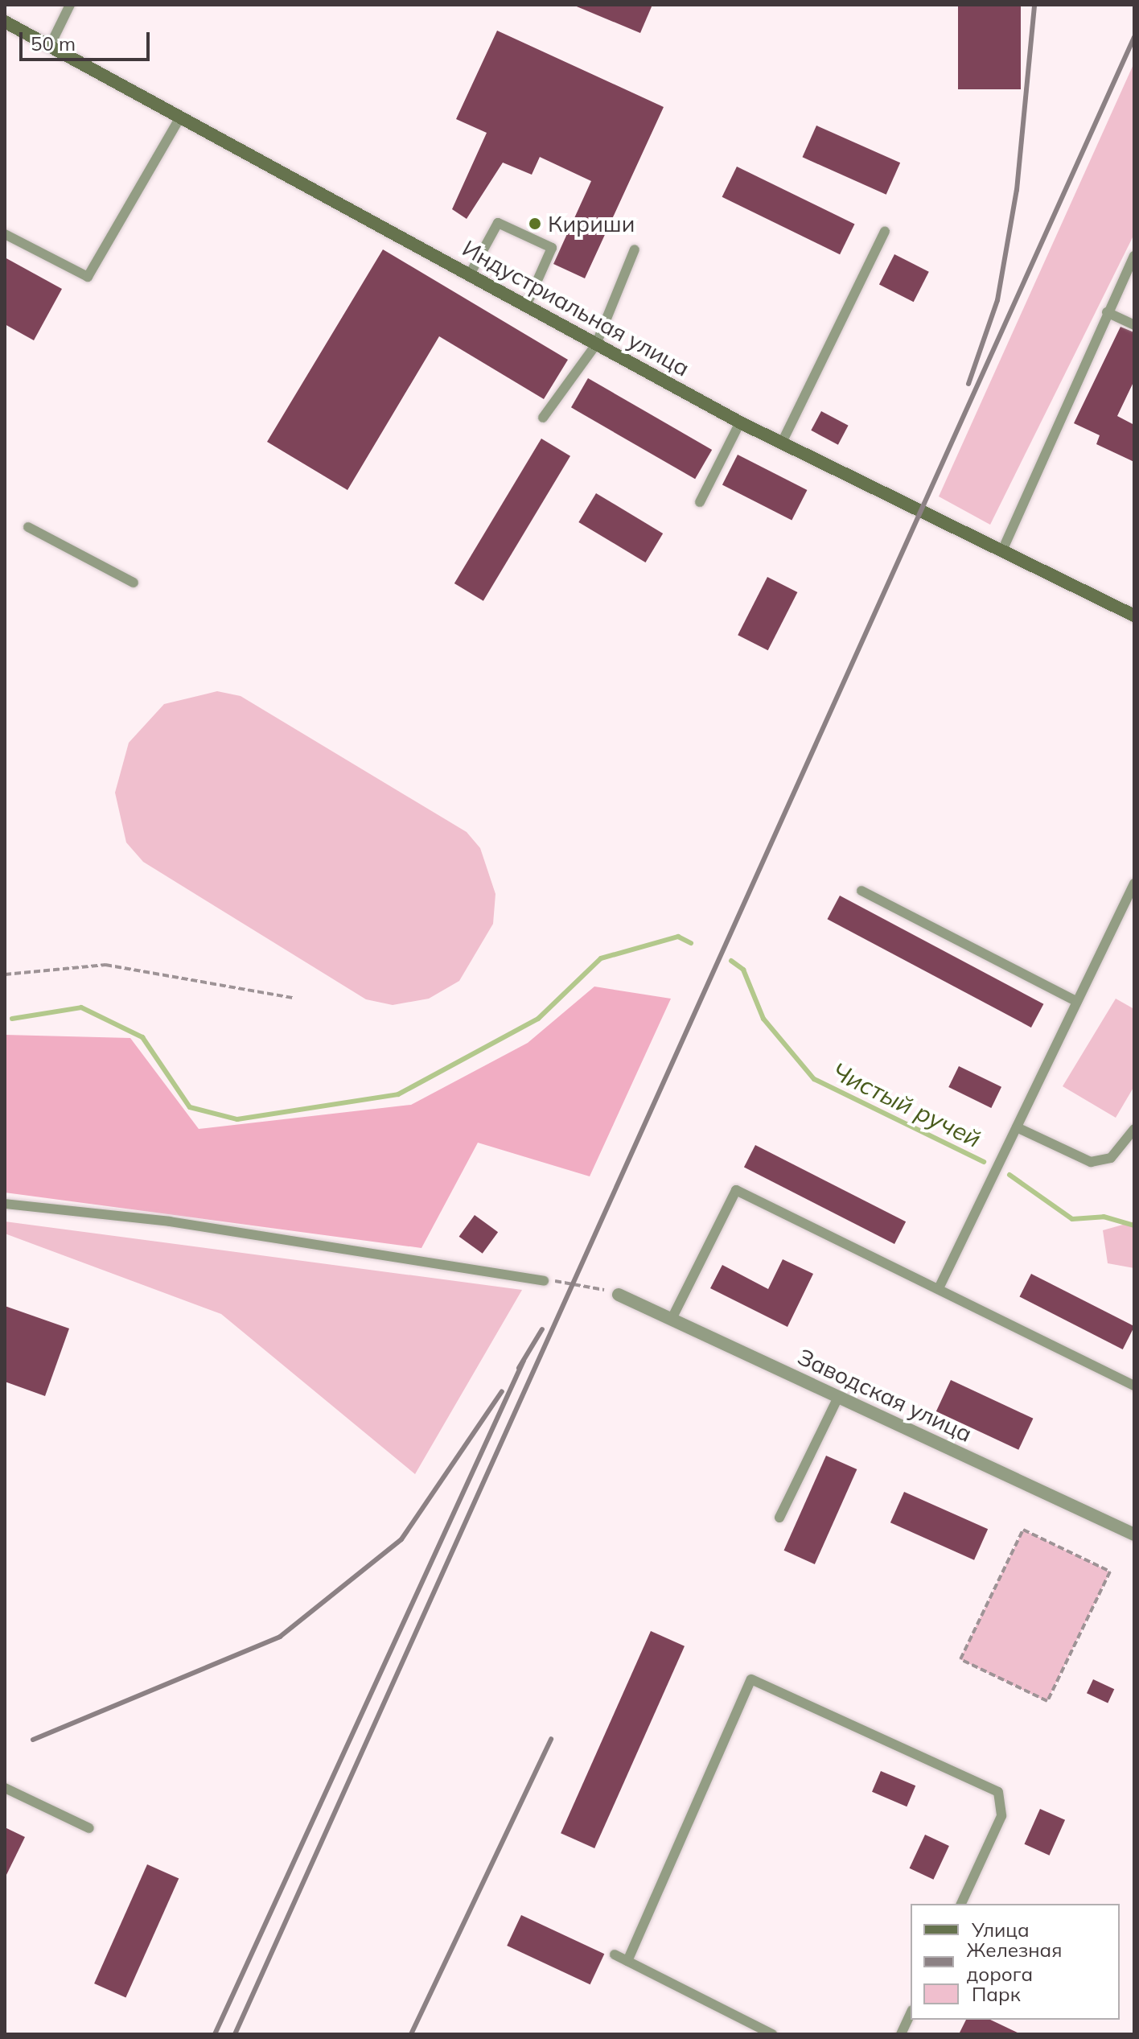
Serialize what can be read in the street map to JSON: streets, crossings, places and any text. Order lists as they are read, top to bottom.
{
  "streets": {
    "main road": ["Индустриальная улица"],
    "street": ["Заводская улица"]
  },
  "water": ["Чистый ручей"],
  "places": ["Кириши"],
  "legend": ["Улица", "Железная дорога", "Парк"],
  "scale_bar": "50 m"
}
